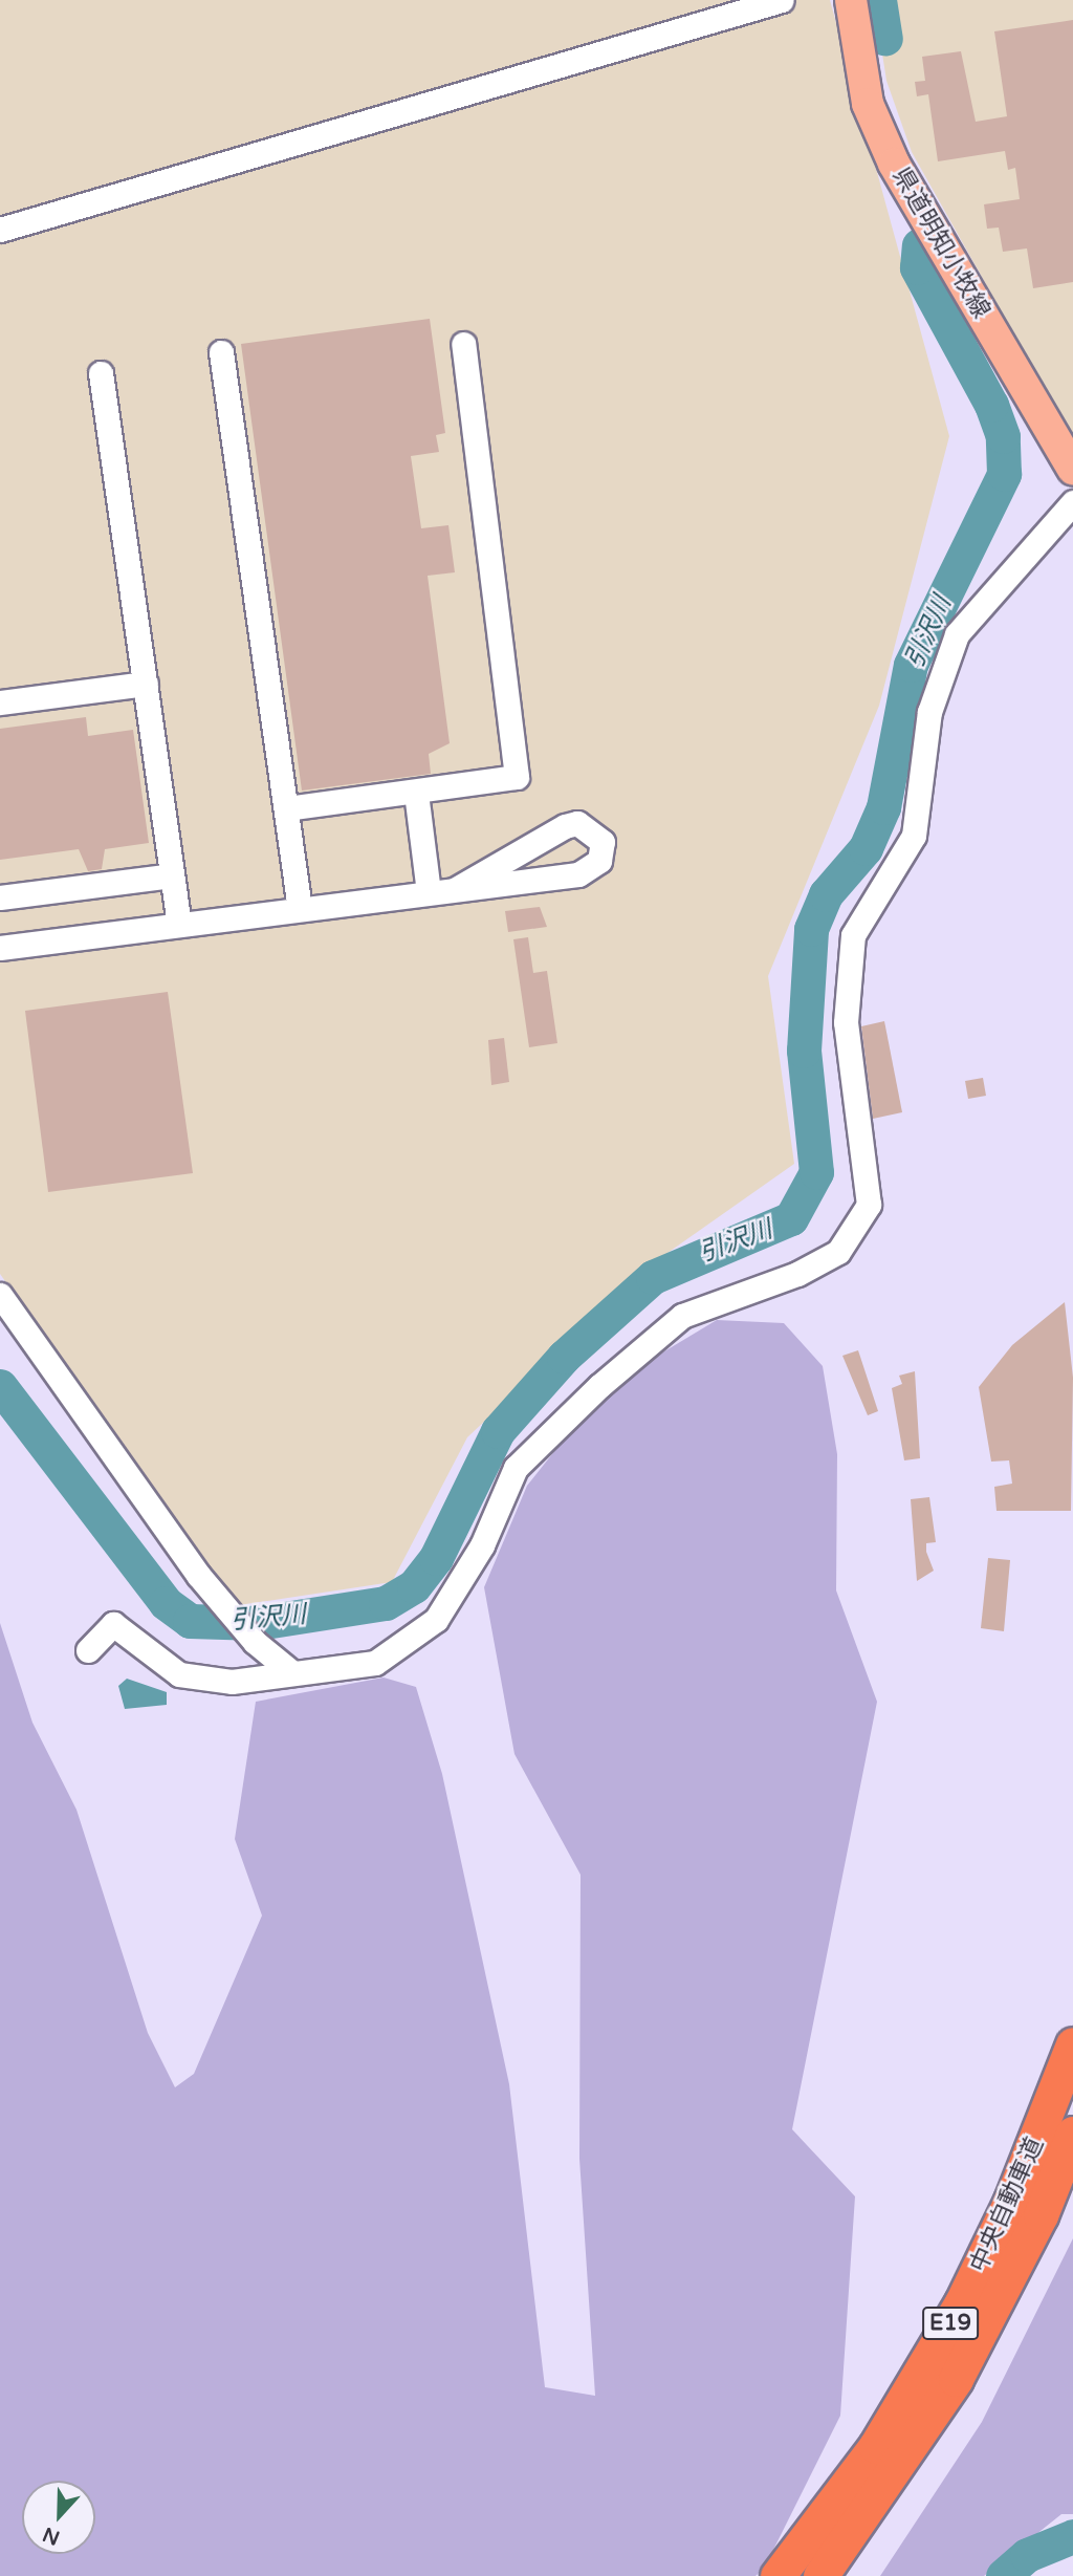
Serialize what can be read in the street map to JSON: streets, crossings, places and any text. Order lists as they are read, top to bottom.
{
  "streets": {
    "highway": ["中央自動車道", "E19"],
    "main road": ["県道明知小牧線"]
  },
  "water": ["引沢川"],
  "north": "bottom"
}
